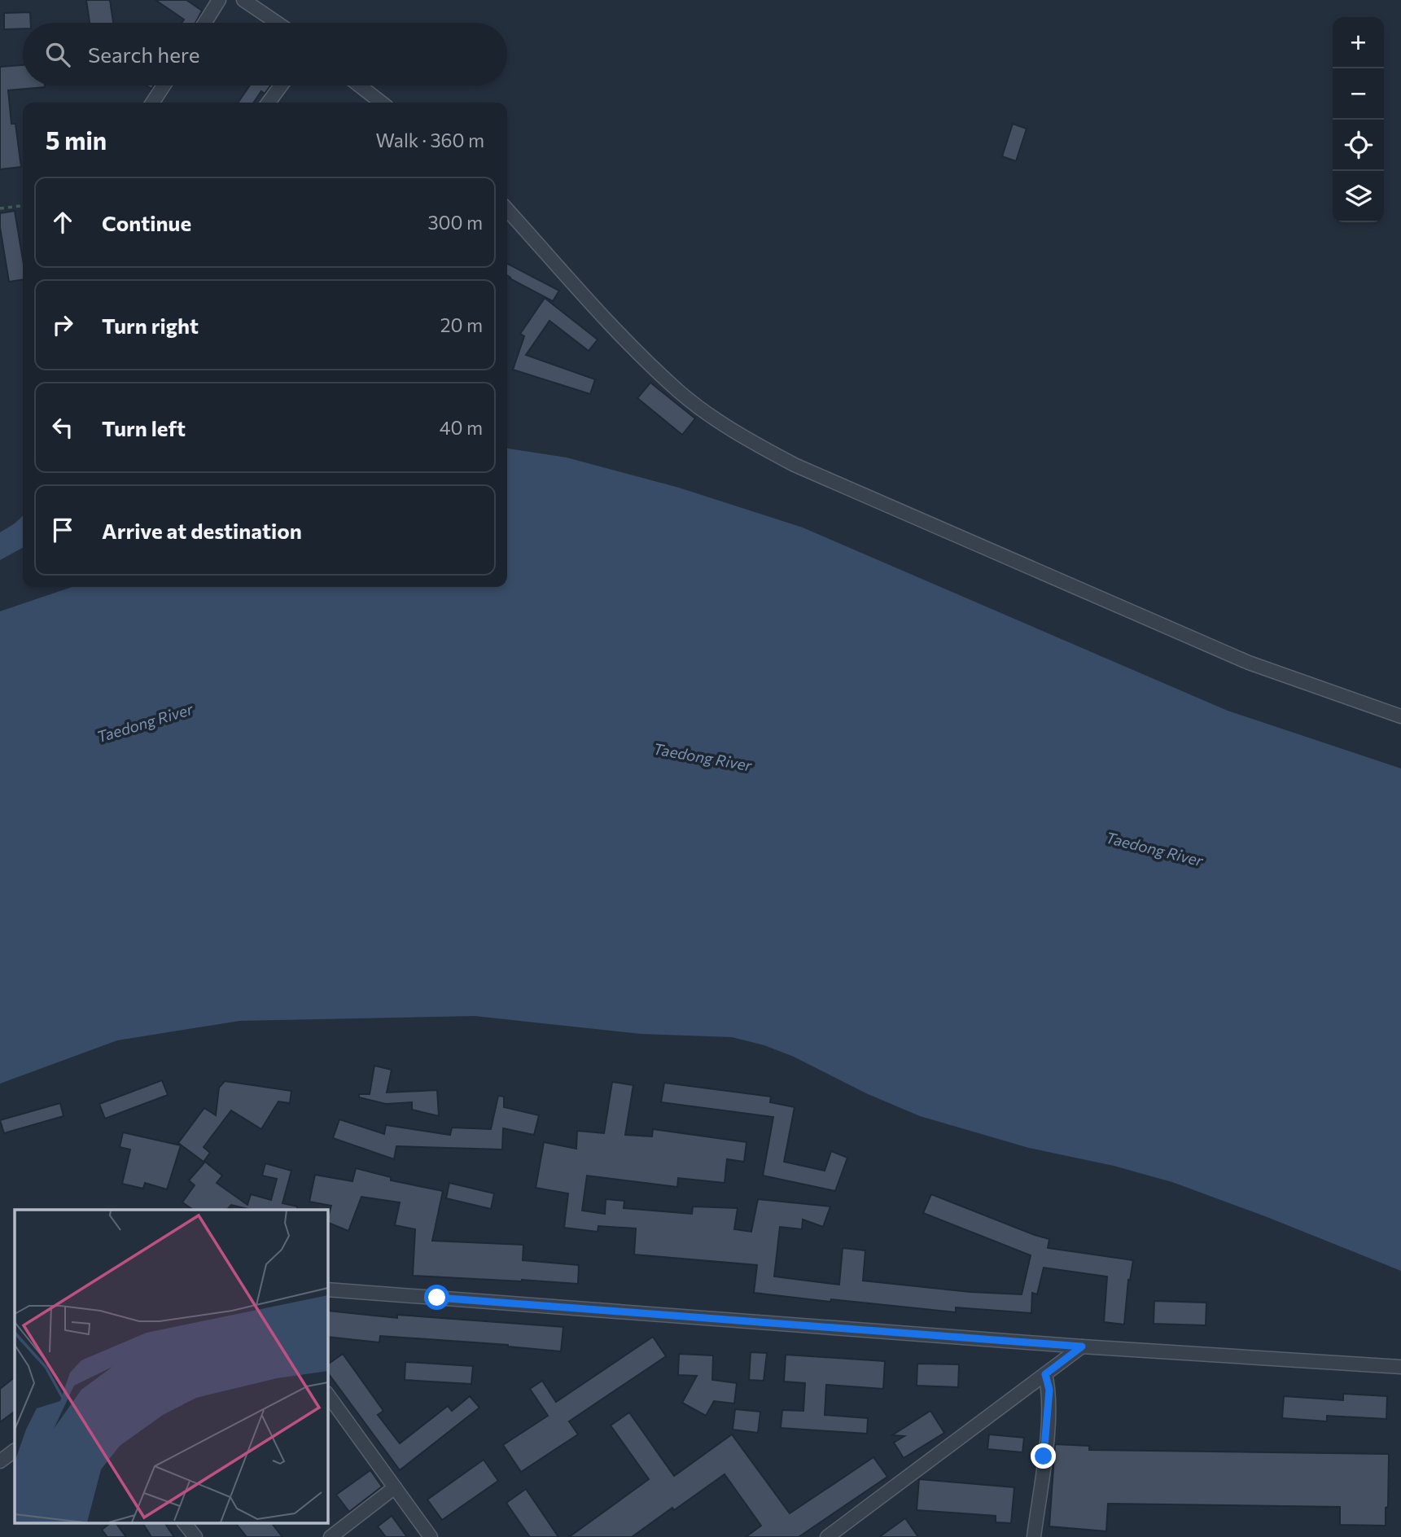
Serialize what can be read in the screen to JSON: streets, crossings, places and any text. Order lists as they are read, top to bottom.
{
  "water": ["Taedong River"],
  "page": {
    "map_buttons": ["+", "−"],
    "search": "Search here",
    "heading": ["5 min", "Walk · 360 m"],
    "list": [
      ["Continue", "300 m"],
      ["Turn right", "20 m"],
      ["Turn left", "40 m"],
      "Arrive at destination"
    ]
  }
}
